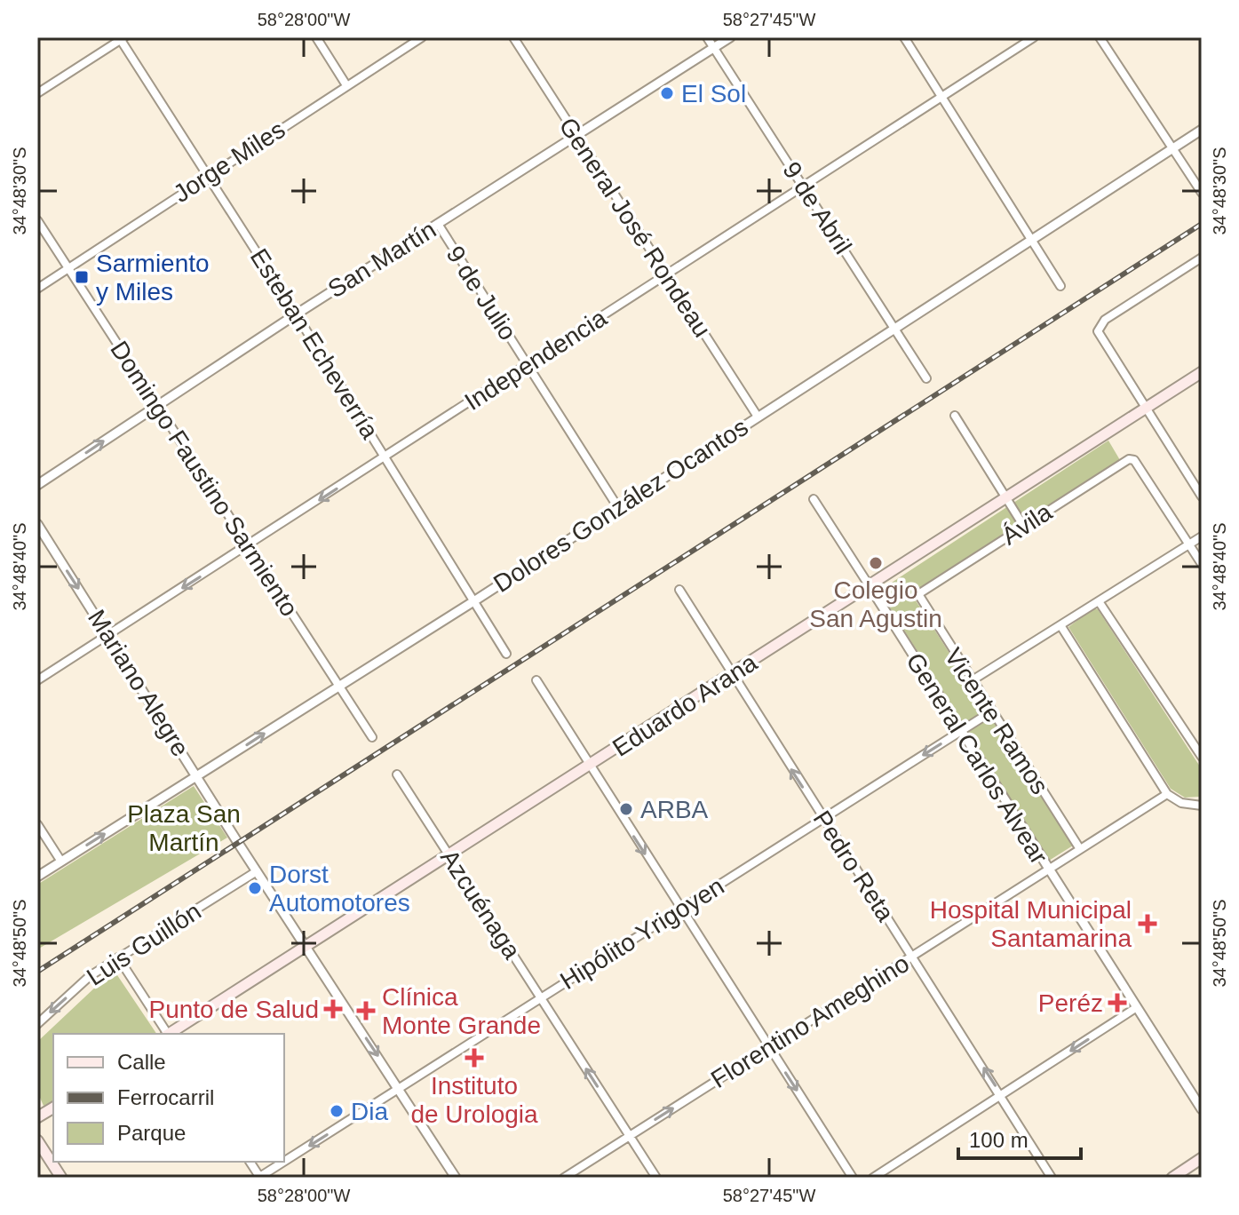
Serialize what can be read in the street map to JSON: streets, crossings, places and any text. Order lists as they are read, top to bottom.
{
  "streets": {
    "main road": ["Eduardo Arana"],
    "street": [
      "Jorge Miles",
      "9 de Abril",
      "General José Rondeau",
      "San Martín",
      "9 de Julio",
      "Esteban Echeverría",
      "Independencia",
      "Domingo Faustino Sarmiento",
      "Dolores González Ocantos",
      "Ávila",
      "Mariano Alegre",
      "Vicente Ramos",
      "General Carlos Alvear",
      "Pedro Reta",
      "Azcuénaga",
      "Hipólito Yrigoyen",
      "Luis Guillón",
      "Florentino Ameghino"
    ]
  },
  "crossings": [
    ["Jorge Miles", "Esteban Echeverría"],
    ["Jorge Miles", "Domingo Faustino Sarmiento"],
    ["9 de Abril", "San Martín"],
    ["9 de Abril", "Independencia"],
    ["9 de Abril", "Dolores González Ocantos"],
    ["General José Rondeau", "San Martín"],
    ["General José Rondeau", "Independencia"],
    ["General José Rondeau", "Dolores González Ocantos"],
    ["San Martín", "9 de Julio"],
    ["San Martín", "Esteban Echeverría"],
    ["San Martín", "Domingo Faustino Sarmiento"],
    ["9 de Julio", "Independencia"],
    ["9 de Julio", "Dolores González Ocantos"],
    ["Esteban Echeverría", "Independencia"],
    ["Esteban Echeverría", "Dolores González Ocantos"],
    ["Independencia", "Domingo Faustino Sarmiento"],
    ["Independencia", "Mariano Alegre"],
    ["Domingo Faustino Sarmiento", "Dolores González Ocantos"],
    ["Dolores González Ocantos", "Mariano Alegre"],
    ["Ávila", "Vicente Ramos"],
    ["Mariano Alegre", "Eduardo Arana"],
    ["Mariano Alegre", "Hipólito Yrigoyen"],
    ["Mariano Alegre", "Luis Guillón"],
    ["Eduardo Arana", "General Carlos Alvear"],
    ["Eduardo Arana", "Pedro Reta"],
    ["Eduardo Arana", "Azcuénaga"],
    ["Vicente Ramos", "Hipólito Yrigoyen"],
    ["Vicente Ramos", "Florentino Ameghino"],
    ["General Carlos Alvear", "Hipólito Yrigoyen"],
    ["General Carlos Alvear", "Florentino Ameghino"],
    ["Pedro Reta", "Hipólito Yrigoyen"],
    ["Pedro Reta", "Florentino Ameghino"],
    ["Azcuénaga", "Hipólito Yrigoyen"],
    ["Azcuénaga", "Florentino Ameghino"]
  ],
  "one_way": [
    "Mariano Alegre",
    "Pedro Reta",
    "Hipólito Yrigoyen",
    "Luis Guillón"
  ],
  "parks": ["Plaza San Martín"],
  "places": {
    "other": [
      "El Sol",
      "Colegio San Agustin",
      "ARBA",
      "Dorst Automotores",
      "Dia"
    ],
    "transit": ["Sarmiento y Miles"],
    "health": [
      "Hospital Municipal Santamarina",
      "Peréz",
      "Punto de Salud",
      "Clínica Monte Grande",
      "Instituto de Urologia"
    ]
  },
  "legend": ["Calle", "Ferrocarril", "Parque"],
  "scale_bar": "100 m",
  "coordinates": [
    "58°28'00\"W",
    "58°27'45\"W",
    "34°48'30\"S",
    "34°48'40\"S",
    "34°48'50\"S"
  ]
}
